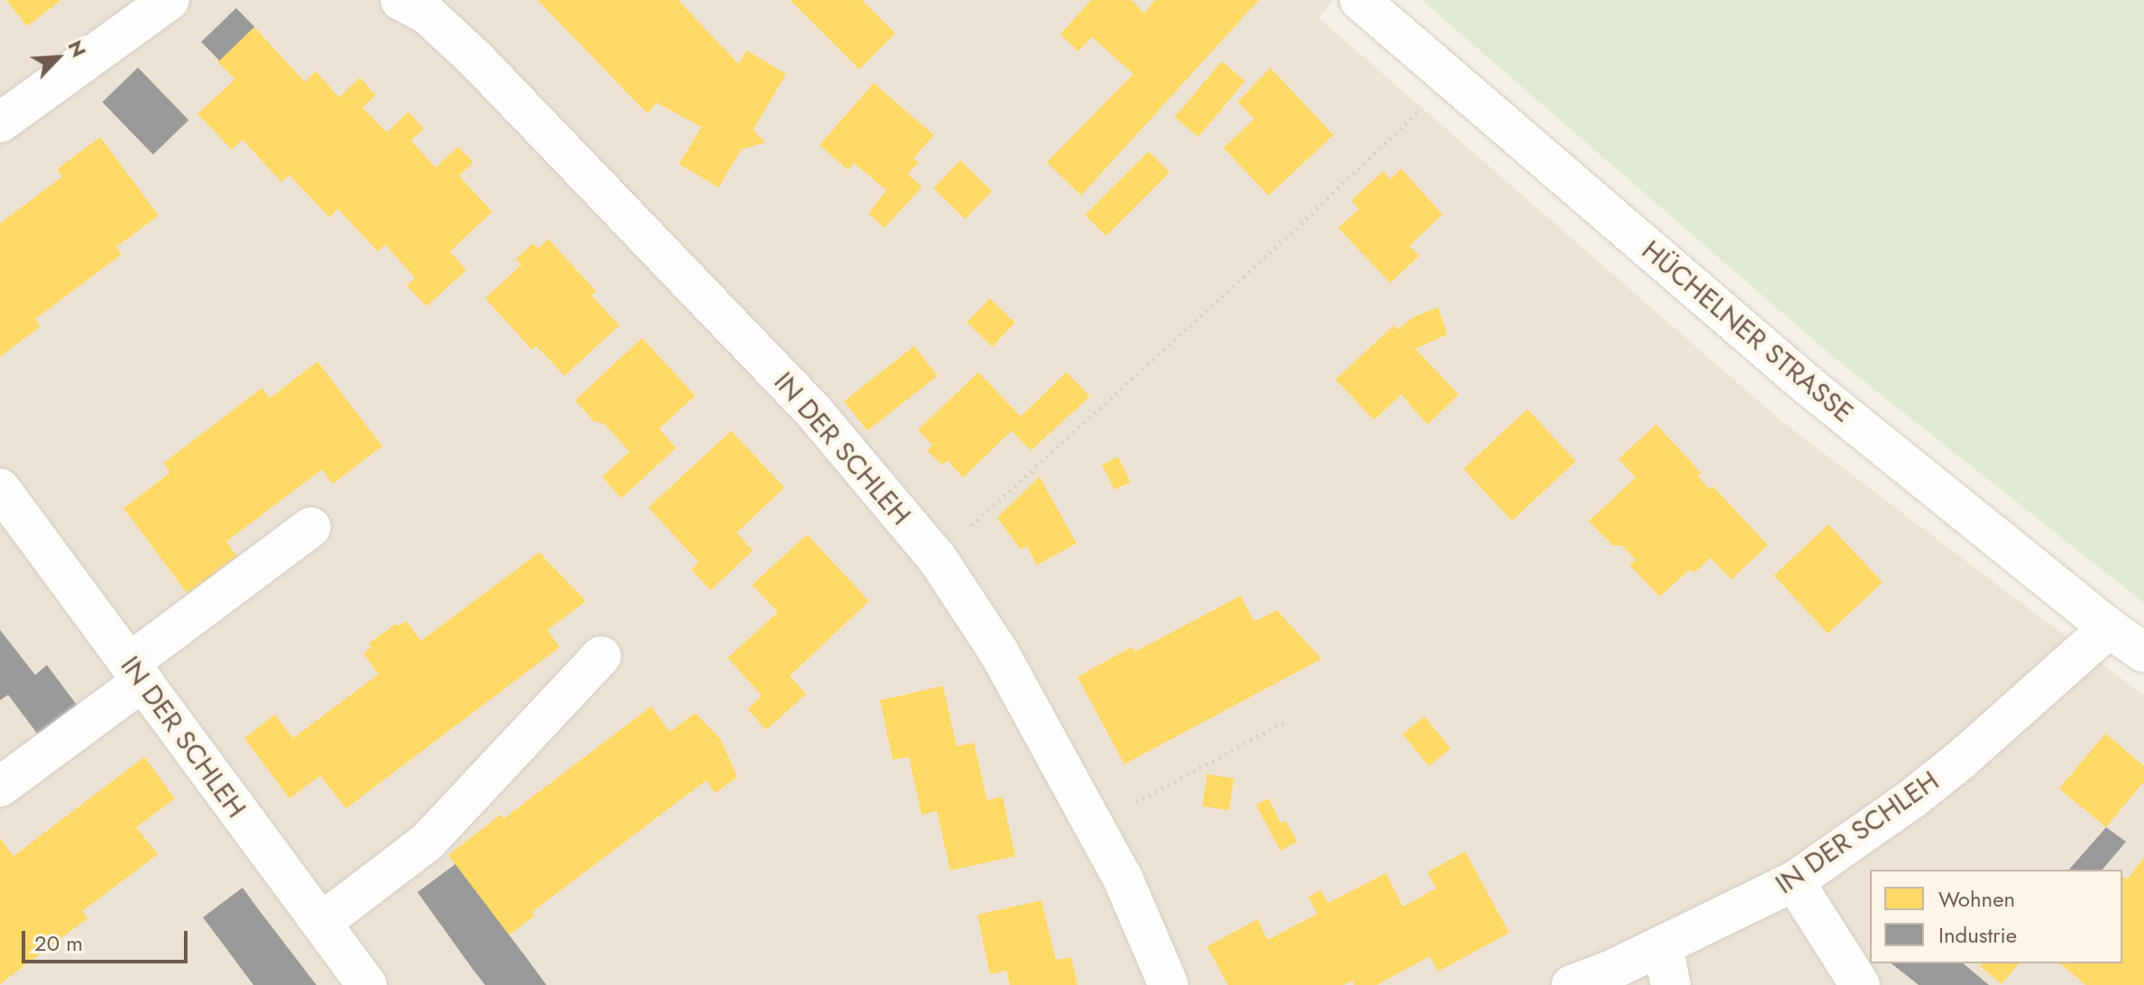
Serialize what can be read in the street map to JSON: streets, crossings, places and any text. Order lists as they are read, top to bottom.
{
  "streets": {
    "street": ["HÜCHELNER STRASSE", "IN DER SCHLEH"]
  },
  "crossings": [
    ["HÜCHELNER STRASSE", "IN DER SCHLEH"]
  ],
  "legend": ["Wohnen", "Industrie"],
  "scale_bar": "20 m",
  "north": "top right"
}
